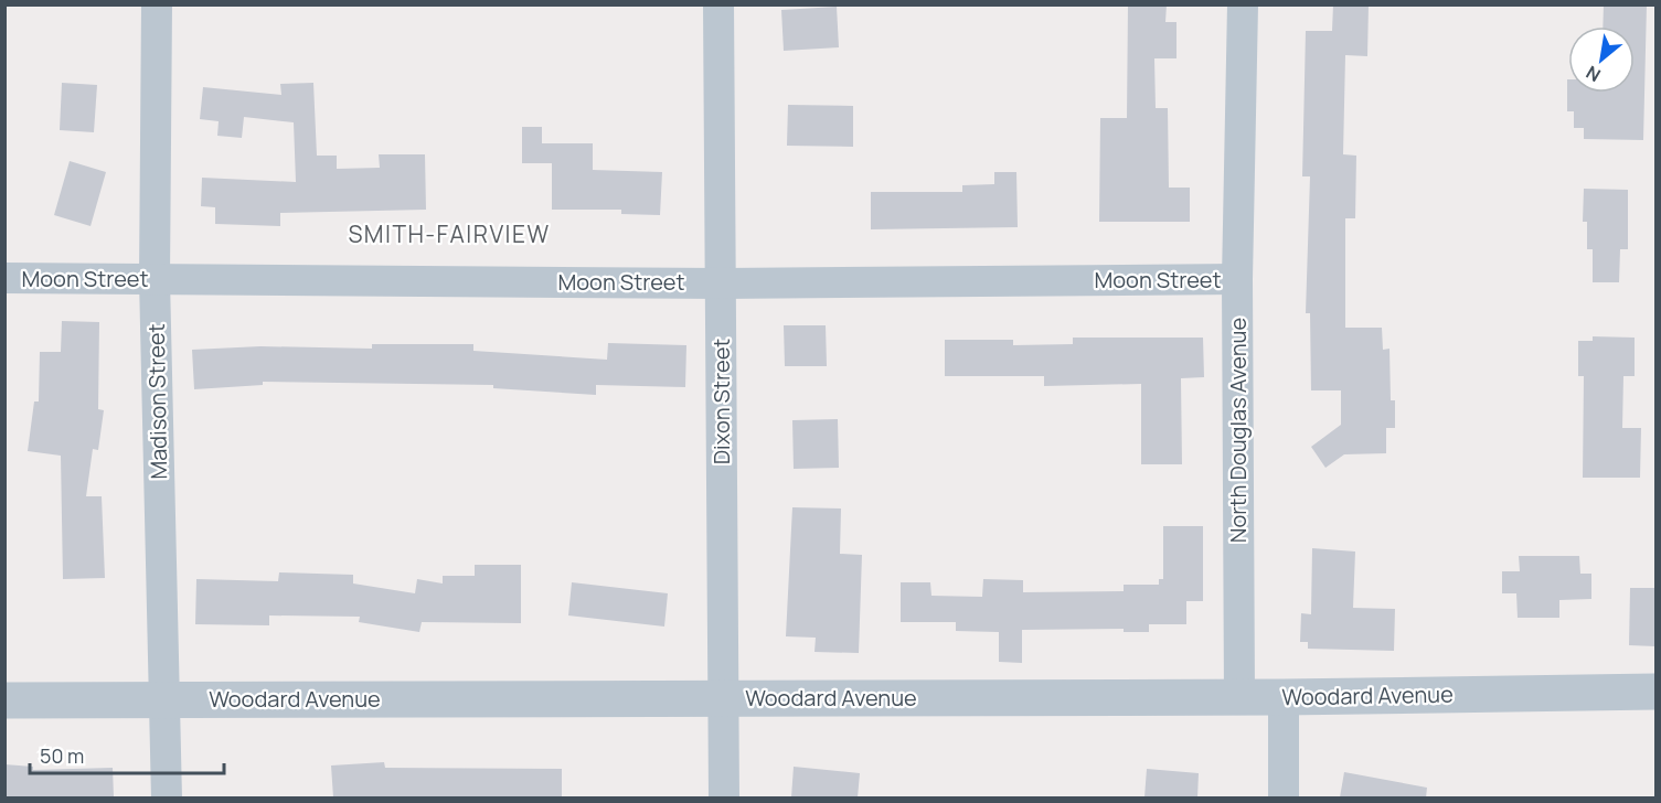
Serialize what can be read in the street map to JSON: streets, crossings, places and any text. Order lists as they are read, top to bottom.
{
  "streets": {
    "street": [
      "Moon Street",
      "Madison Street",
      "Dixon Street",
      "North Douglas Avenue",
      "Woodard Avenue"
    ]
  },
  "crossings": [
    ["Moon Street", "Madison Street"],
    ["Moon Street", "Dixon Street"],
    ["Moon Street", "North Douglas Avenue"],
    ["Madison Street", "Woodard Avenue"],
    ["Dixon Street", "Woodard Avenue"],
    ["North Douglas Avenue", "Woodard Avenue"]
  ],
  "districts": ["SMITH-FAIRVIEW"],
  "scale_bar": "50 m",
  "north": "bottom left"
}
